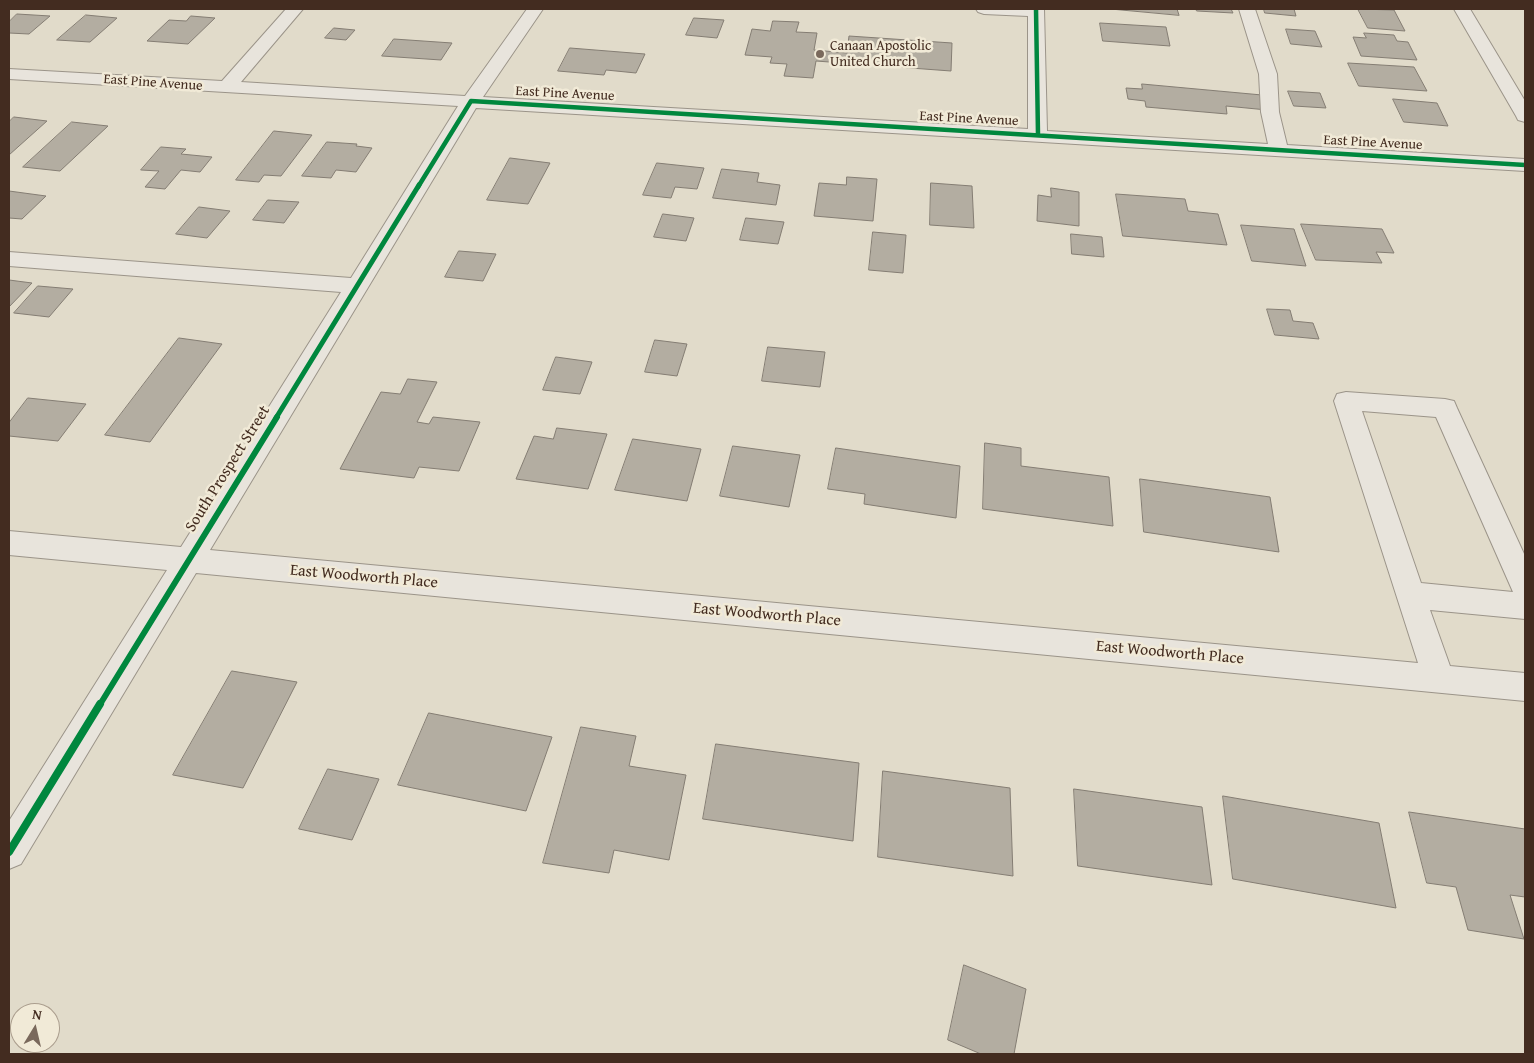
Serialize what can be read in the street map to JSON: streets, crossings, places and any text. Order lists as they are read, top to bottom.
{
  "streets": {
    "street": ["East Pine Avenue", "South Prospect Street", "East Woodworth Place"]
  },
  "crossings": [
    ["East Pine Avenue", "South Prospect Street"],
    ["South Prospect Street", "East Woodworth Place"]
  ],
  "places": ["Canaan Apostolic United Church"],
  "north": "top"
}
